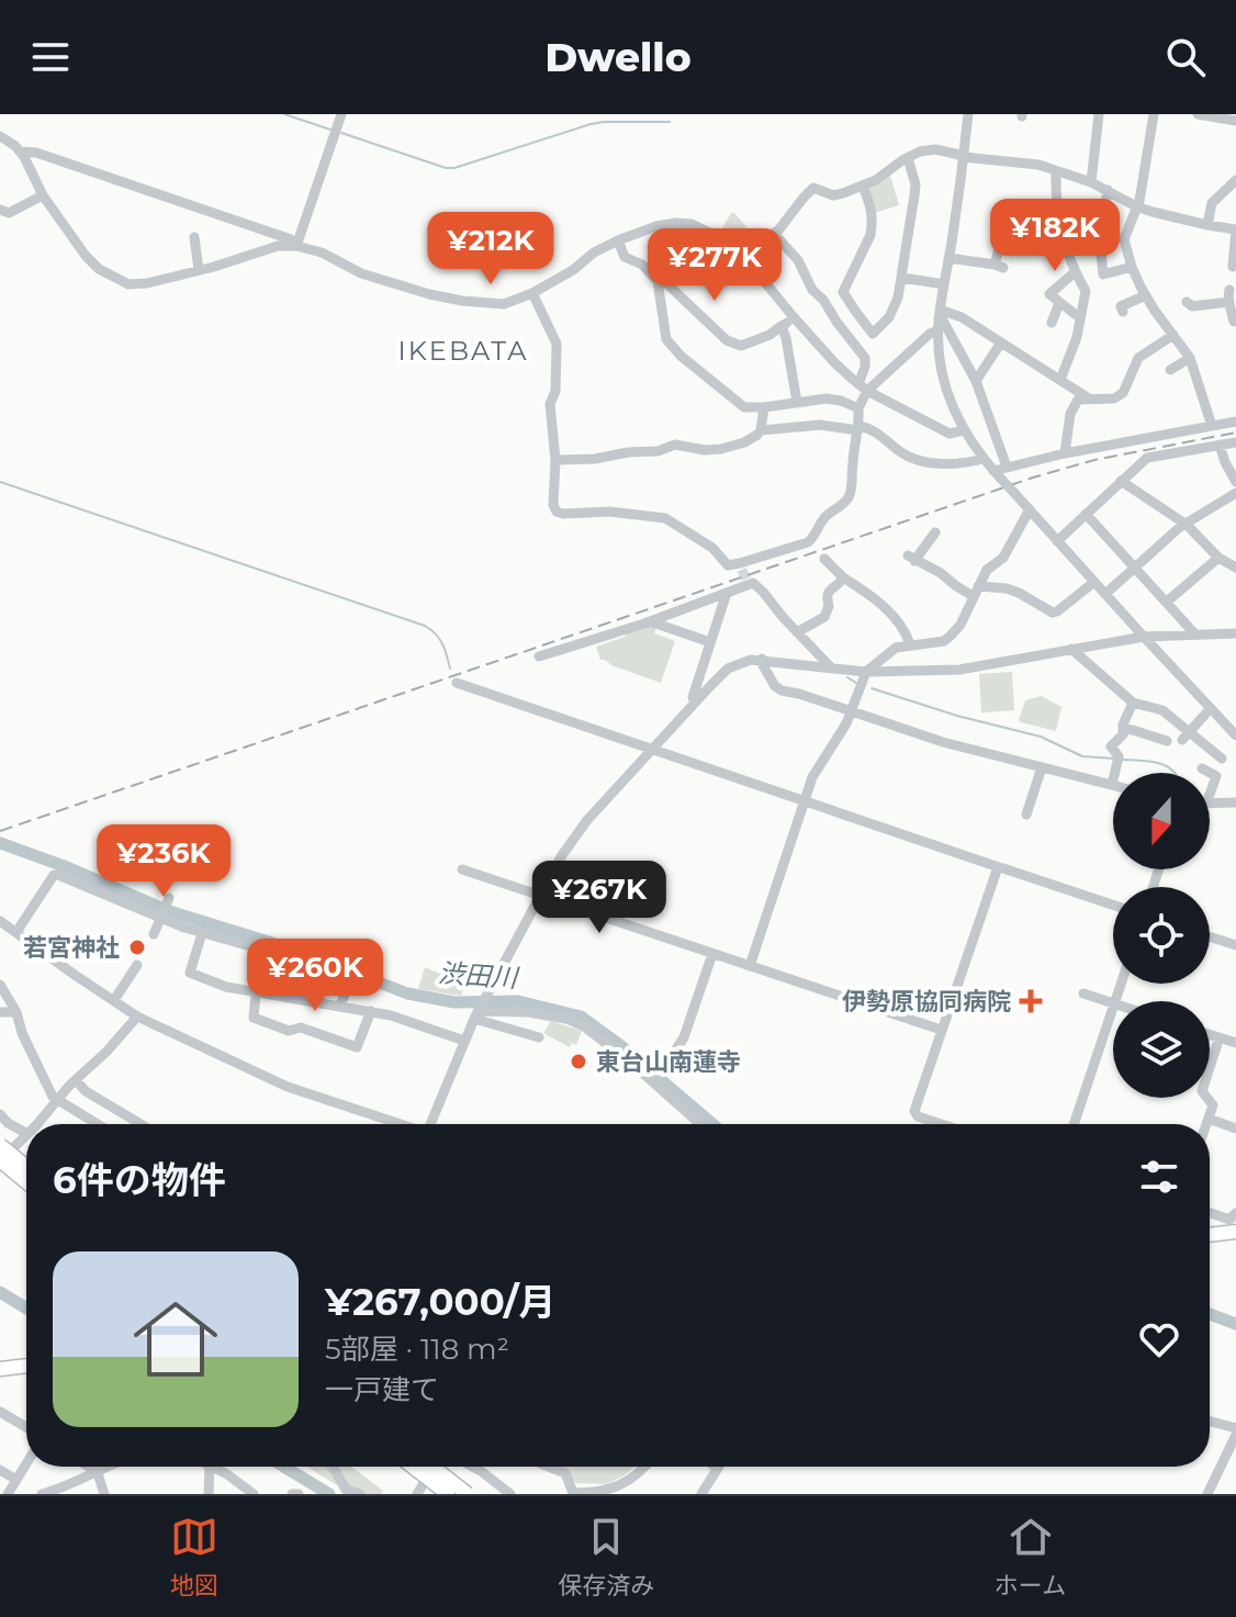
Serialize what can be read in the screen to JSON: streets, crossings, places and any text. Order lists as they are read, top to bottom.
{
  "districts": ["IKEBATA"],
  "water": ["渋田川"],
  "places": {
    "other": ["若宮神社", "東台山南蓮寺"],
    "health": ["伊勢原協同病院"]
  },
  "north": "bottom",
  "page": {
    "header": "Dwello",
    "price": [
      "¥182K",
      "¥212K",
      "¥277K",
      "¥236K",
      "¥267K",
      "¥260K"
    ],
    "heading": "6件の物件",
    "list": [
      {
        "name": "¥267,000/月",
        "note": "5部屋 · 118 m² · 一戸建て"
      }
    ],
    "tabs": ["地図", "保存済み", "ホーム"]
  }
}
